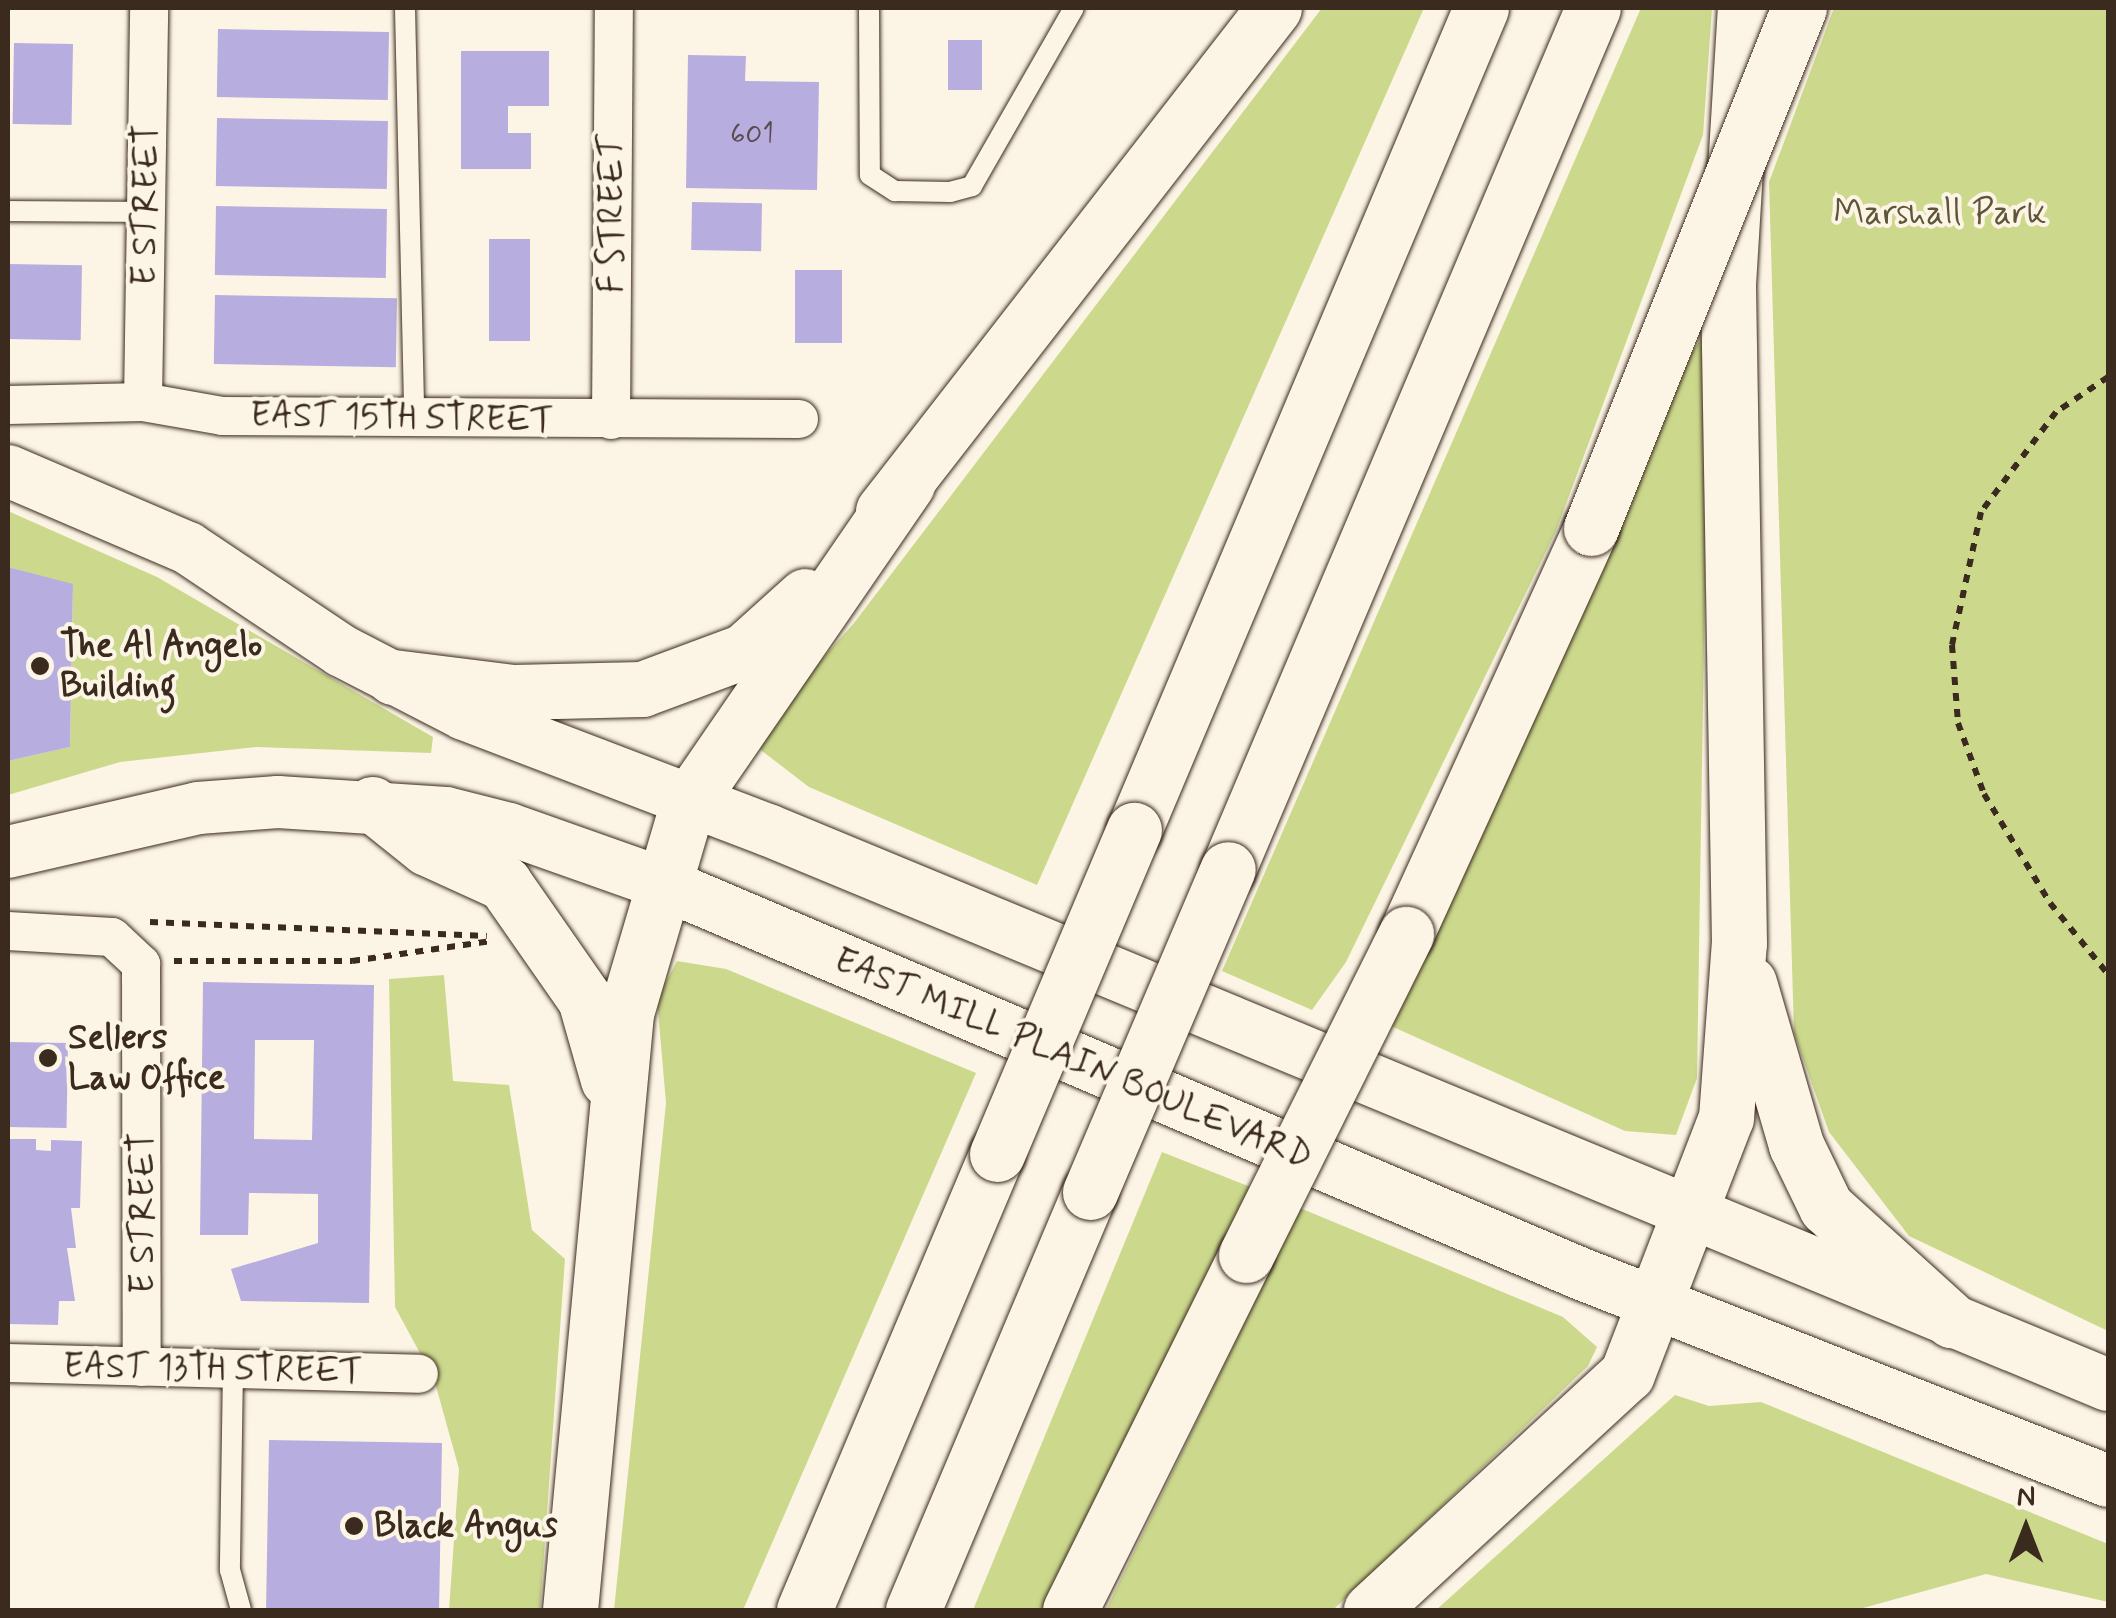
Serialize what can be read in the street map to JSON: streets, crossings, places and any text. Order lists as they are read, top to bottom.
{
  "streets": {
    "main road": ["EAST MILL PLAIN BOULEVARD"],
    "street": [
      "E STREET",
      "F STREET",
      "EAST 15TH STREET",
      "EAST 13TH STREET"
    ]
  },
  "crossings": [
    ["E STREET", "EAST 15TH STREET"],
    ["E STREET", "EAST 13TH STREET"],
    ["F STREET", "EAST 15TH STREET"]
  ],
  "parks": ["Marshall Park"],
  "places": ["The Al Angelo Building", "Sellers Law Office", "Black Angus"],
  "house_numbers": ["601"],
  "north": "top"
}
